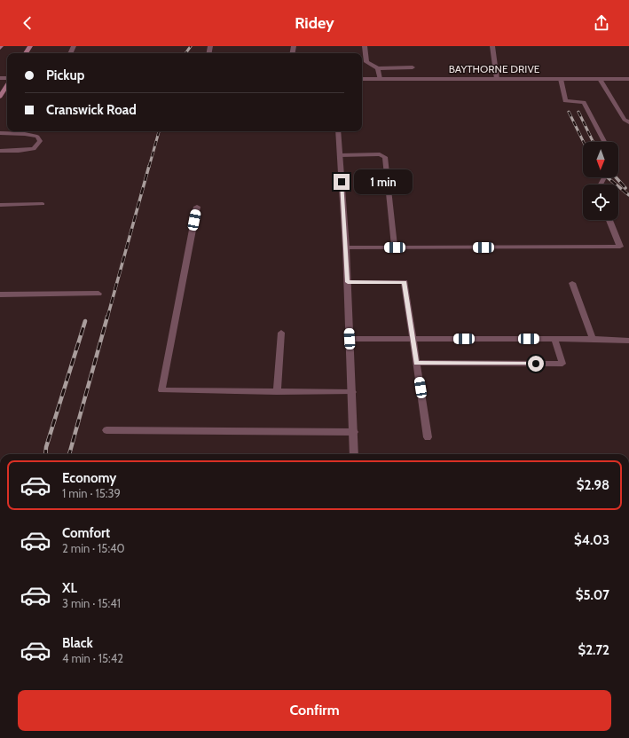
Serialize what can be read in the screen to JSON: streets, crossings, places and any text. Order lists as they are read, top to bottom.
{
  "streets": {
    "street": ["BAYTHORNE DRIVE"]
  },
  "north": "bottom",
  "page": {
    "header": "Ridey",
    "banner": ["Pickup", "Cranswick Road"],
    "bubble": "1 min",
    "list": [
      {
        "name": "Economy",
        "note": "1 min · 15:39",
        "value": "$2.98"
      },
      {
        "name": "Comfort",
        "note": "2 min · 15:40",
        "value": "$4.03"
      },
      {
        "name": "XL",
        "note": "3 min · 15:41",
        "value": "$5.07"
      },
      {
        "name": "Black",
        "note": "4 min · 15:42",
        "value": "$2.72"
      }
    ],
    "buttons": "Confirm"
  }
}
